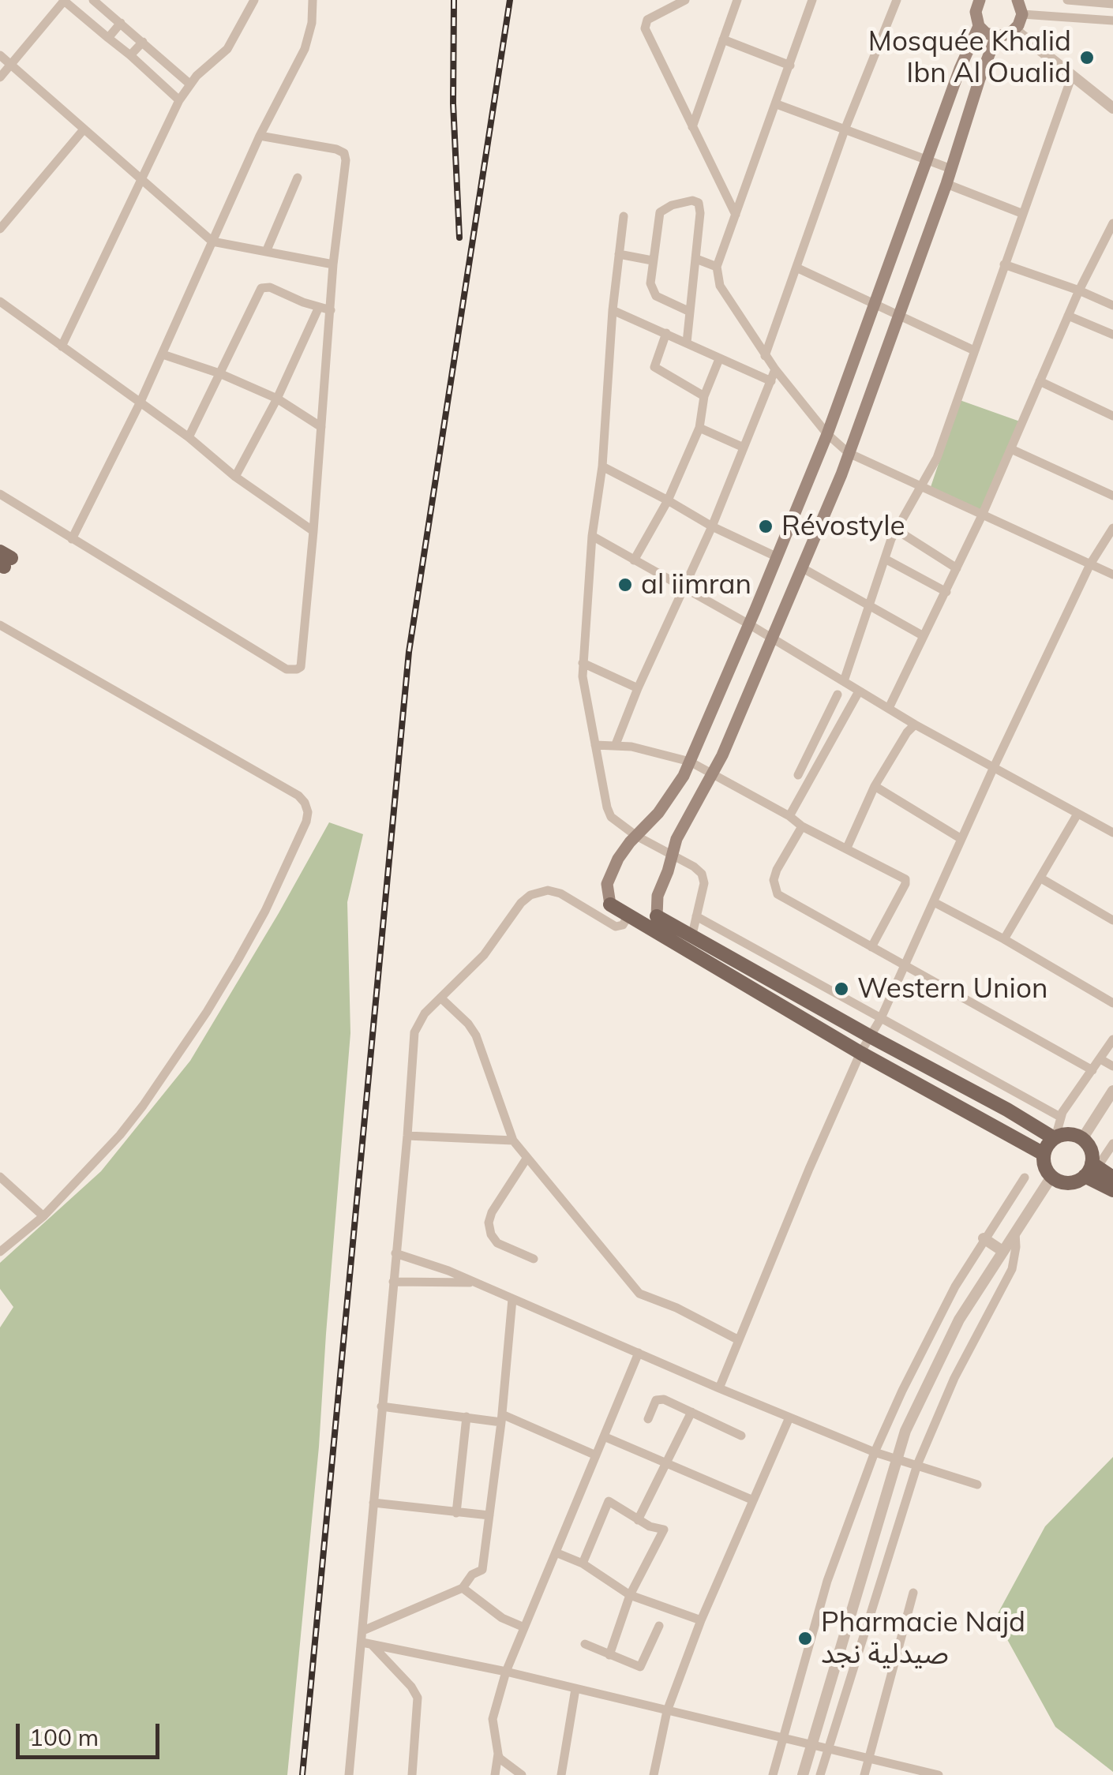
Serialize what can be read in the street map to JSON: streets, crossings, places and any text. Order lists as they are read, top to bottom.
{
  "places": [
    "Mosquée Khalid Ibn Al Oualid",
    "Révostyle",
    "al iimran",
    "Western Union",
    "Pharmacie Najd صيدلية نجد"
  ],
  "scale_bar": "100 m"
}
